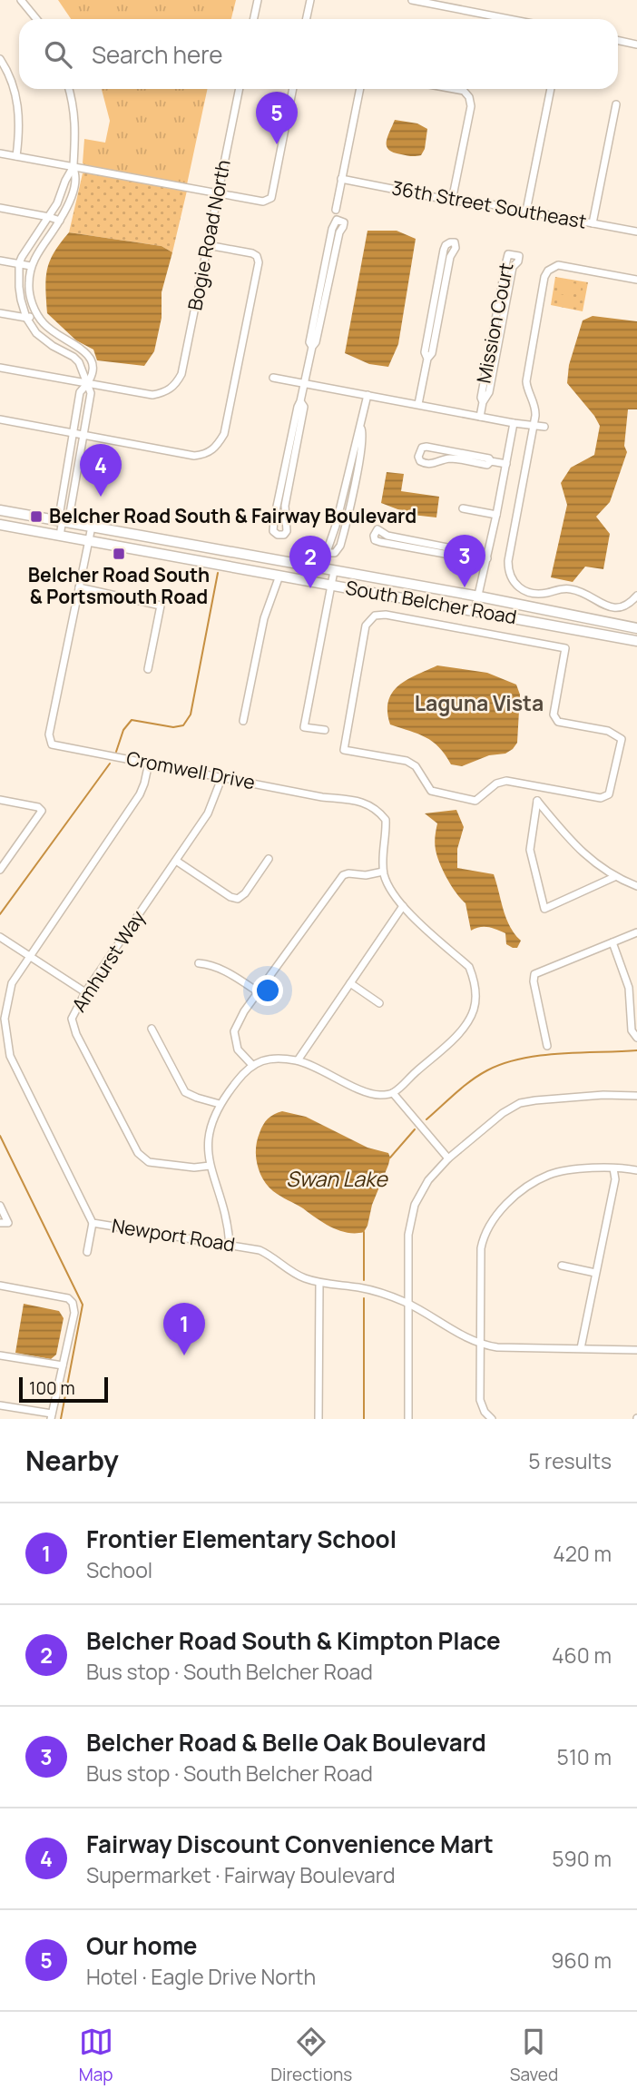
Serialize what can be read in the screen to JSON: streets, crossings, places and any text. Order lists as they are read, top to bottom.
{
  "streets": {
    "main road": ["South Belcher Road"],
    "street": [
      "36th Street Southeast",
      "Bogie Road North",
      "Mission Court",
      "Cromwell Drive",
      "Amhurst Way",
      "Newport Road"
    ]
  },
  "crossings": [
    ["Cromwell Drive", "Amhurst Way"],
    ["Cromwell Drive", "Newport Road"]
  ],
  "districts": ["Laguna Vista"],
  "water": ["Swan Lake"],
  "places": {
    "transit": ["Belcher Road South & Fairway Boulevard", "Belcher Road South & Portsmouth Road"]
  },
  "scale_bar": "100 m",
  "page": {
    "search": "Search here",
    "pins": [
      "5",
      "4",
      "3",
      "2",
      "1"
    ],
    "scale": "100 m",
    "heading": ["Nearby", "5 results"],
    "list": [
      {
        "mark": "1",
        "name": "Frontier Elementary School",
        "note": "School",
        "value": "420 m"
      },
      {
        "mark": "2",
        "name": "Belcher Road South & Kimpton Place",
        "note": "Bus stop · South Belcher Road",
        "value": "460 m"
      },
      {
        "mark": "3",
        "name": "Belcher Road & Belle Oak Boulevard",
        "note": "Bus stop · South Belcher Road",
        "value": "510 m"
      },
      {
        "mark": "4",
        "name": "Fairway Discount Convenience Mart",
        "note": "Supermarket · Fairway Boulevard",
        "value": "590 m"
      },
      {
        "mark": "5",
        "name": "Our home",
        "note": "Hotel · Eagle Drive North",
        "value": "960 m"
      }
    ],
    "nav": ["Map", "Directions", "Saved"]
  }
}
